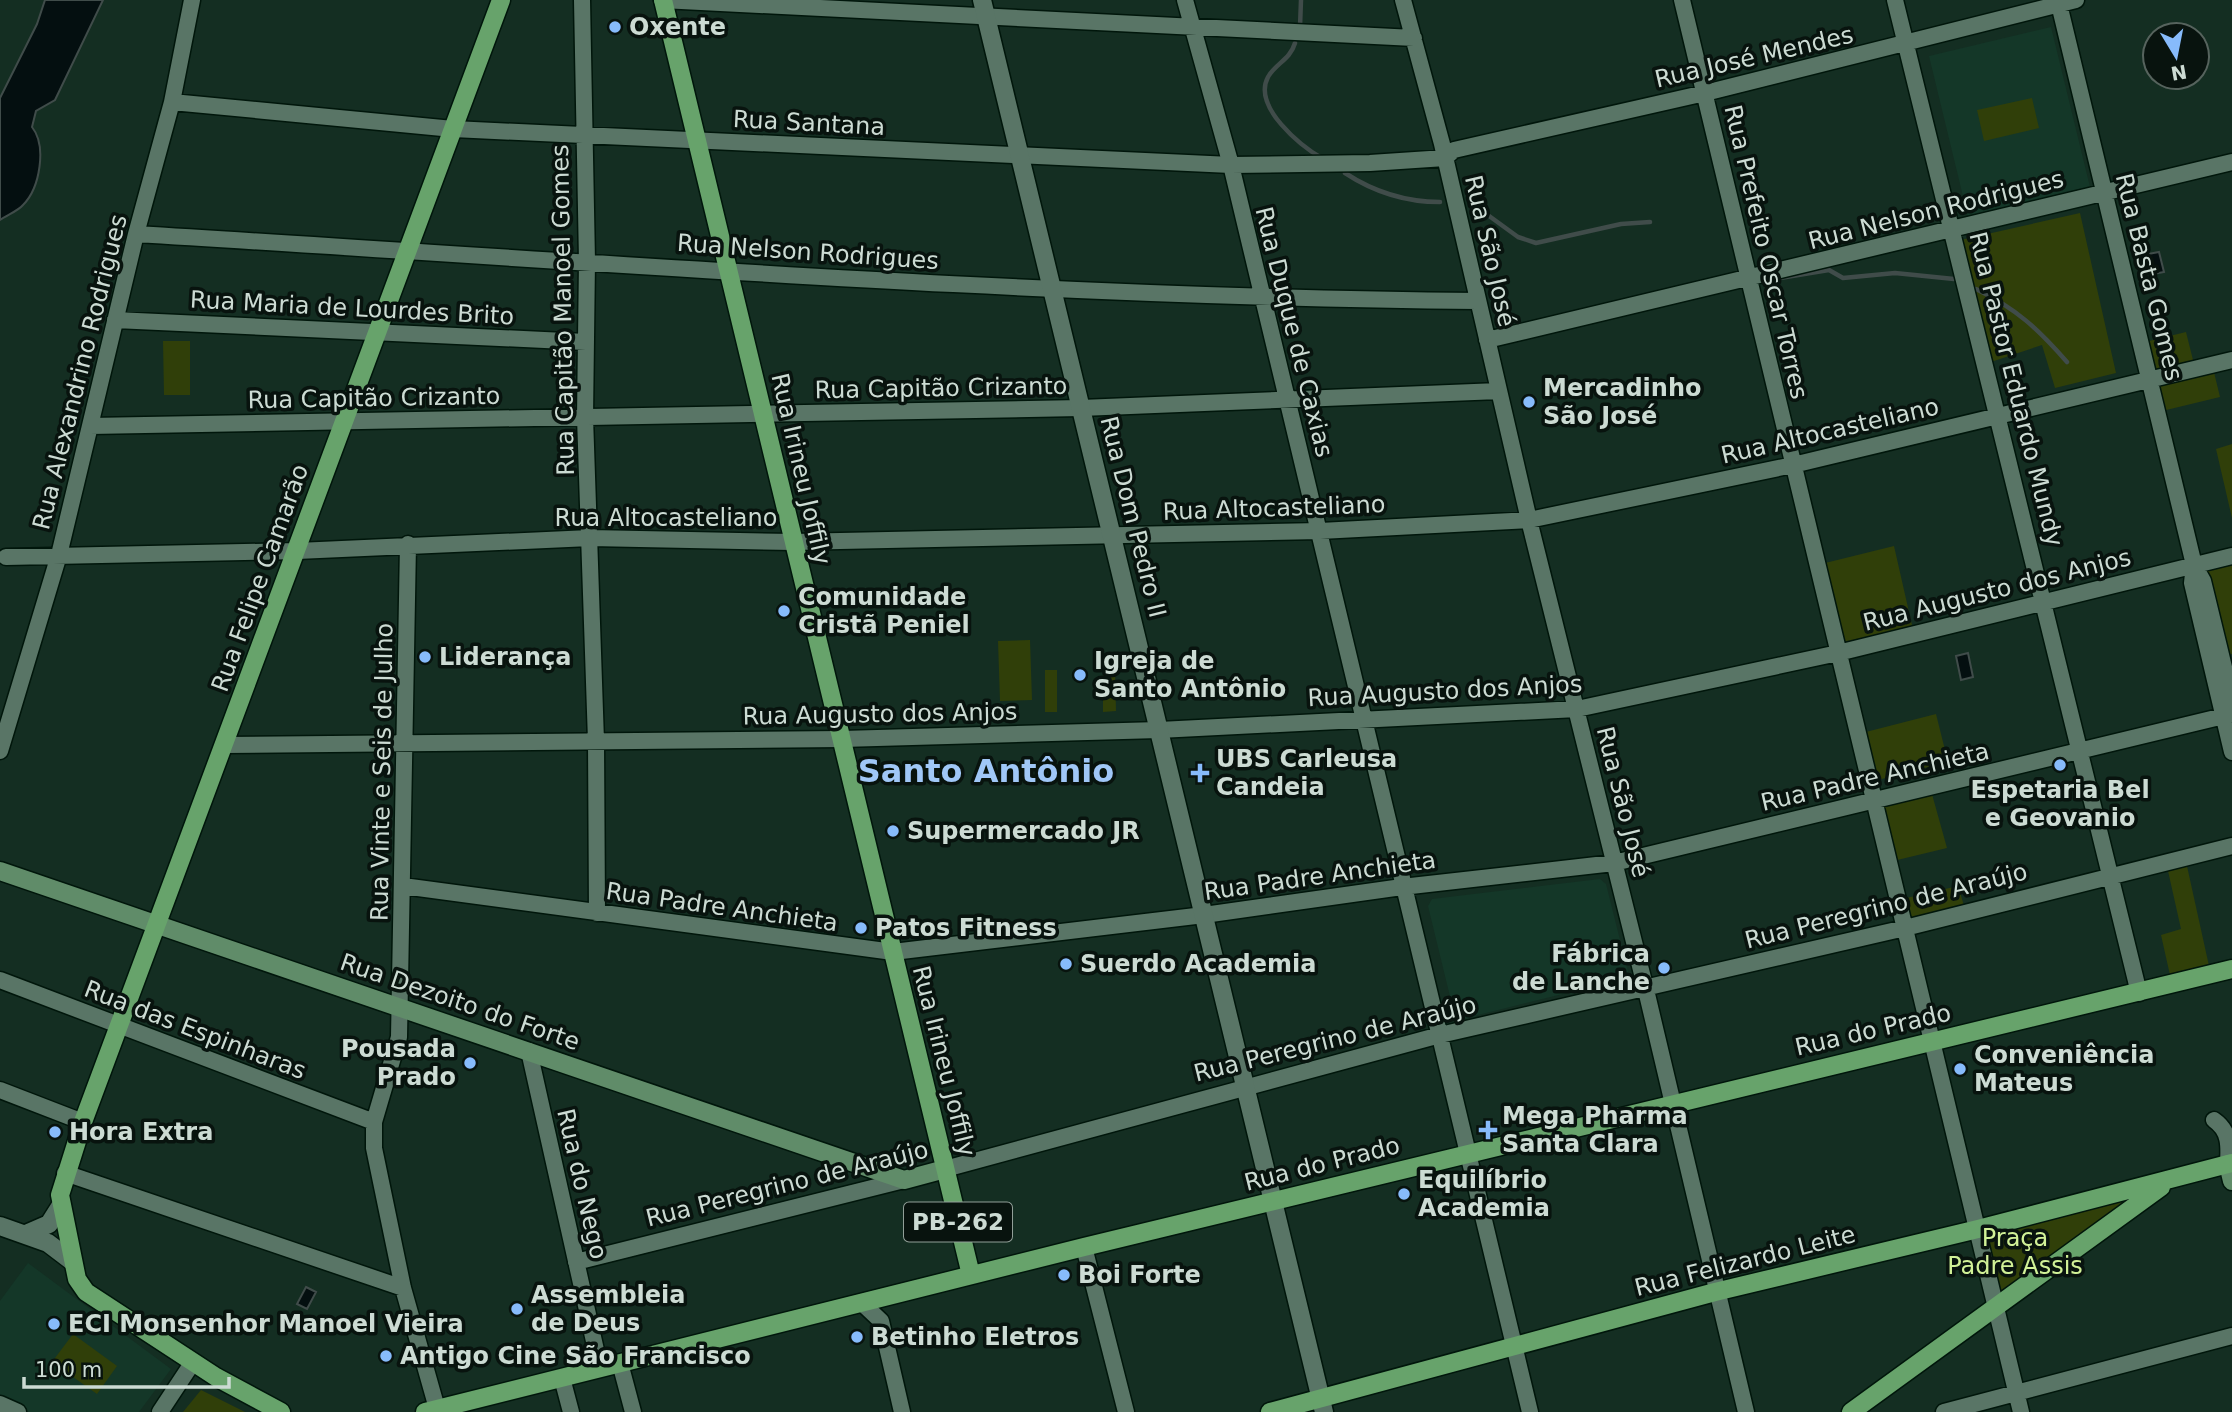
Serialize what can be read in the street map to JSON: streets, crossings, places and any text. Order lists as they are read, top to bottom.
{
  "streets": {
    "main road": [
      "Rua Irineu Joffily",
      "Rua Felipe Camarão",
      "Rua Peregrino de Araújo",
      "Rua Dezoito do Forte",
      "Rua do Prado",
      "PB-262",
      "Rua Felizardo Leite"
    ],
    "street": [
      "Rua José Mendes",
      "Rua Santana",
      "Rua Nelson Rodrigues",
      "Rua São José",
      "Rua Prefeito Oscar Torres",
      "Rua Basta Gomes",
      "Rua Maria de Lourdes Brito",
      "Rua Capitão Manoel Gomes",
      "Rua Duque de Caxias",
      "Rua Alexandrino Rodrigues",
      "Rua Capitão Crizanto",
      "Rua Pastor Eduardo Mundy",
      "Rua Altocasteliano",
      "Rua Dom Pedro II",
      "Rua Augusto dos Anjos",
      "Rua Vinte e Seis de Julho",
      "Rua Padre Anchieta",
      "Rua das Espinharas",
      "Rua do Nego"
    ]
  },
  "crossings": [
    ["Rua José Mendes", "Rua Santana"],
    ["Rua José Mendes", "Rua São José"],
    ["Rua José Mendes", "Rua Prefeito Oscar Torres"],
    ["Rua José Mendes", "Rua Basta Gomes"],
    ["Rua José Mendes", "Rua Pastor Eduardo Mundy"],
    ["Rua Santana", "Rua São José"],
    ["Rua Santana", "Rua Capitão Manoel Gomes"],
    ["Rua Santana", "Rua Duque de Caxias"],
    ["Rua Santana", "Rua Alexandrino Rodrigues"],
    ["Rua Santana", "Rua Irineu Joffily"],
    ["Rua Santana", "Rua Dom Pedro II"],
    ["Rua Santana", "Rua Felipe Camarão"],
    ["Rua Nelson Rodrigues", "Rua São José"],
    ["Rua Nelson Rodrigues", "Rua Prefeito Oscar Torres"],
    ["Rua Nelson Rodrigues", "Rua Basta Gomes"],
    ["Rua Nelson Rodrigues", "Rua Capitão Manoel Gomes"],
    ["Rua Nelson Rodrigues", "Rua Duque de Caxias"],
    ["Rua Nelson Rodrigues", "Rua Alexandrino Rodrigues"],
    ["Rua Nelson Rodrigues", "Rua Pastor Eduardo Mundy"],
    ["Rua Nelson Rodrigues", "Rua Irineu Joffily"],
    ["Rua Nelson Rodrigues", "Rua Dom Pedro II"],
    ["Rua Nelson Rodrigues", "Rua Felipe Camarão"],
    ["Rua São José", "Rua Capitão Crizanto"],
    ["Rua São José", "Rua Altocasteliano"],
    ["Rua São José", "Rua Augusto dos Anjos"],
    ["Rua São José", "Rua Padre Anchieta"],
    ["Rua São José", "Rua Peregrino de Araújo"],
    ["Rua São José", "Rua do Prado"],
    ["Rua São José", "Rua Felizardo Leite"],
    ["Rua Prefeito Oscar Torres", "Rua Altocasteliano"],
    ["Rua Prefeito Oscar Torres", "Rua Augusto dos Anjos"],
    ["Rua Prefeito Oscar Torres", "Rua Padre Anchieta"],
    ["Rua Prefeito Oscar Torres", "Rua Peregrino de Araújo"],
    ["Rua Prefeito Oscar Torres", "Rua do Prado"],
    ["Rua Prefeito Oscar Torres", "Rua Felizardo Leite"],
    ["Rua Basta Gomes", "Rua Altocasteliano"],
    ["Rua Basta Gomes", "Rua Augusto dos Anjos"],
    ["Rua Basta Gomes", "Rua Padre Anchieta"],
    ["Rua Maria de Lourdes Brito", "Rua Capitão Manoel Gomes"],
    ["Rua Maria de Lourdes Brito", "Rua Alexandrino Rodrigues"],
    ["Rua Maria de Lourdes Brito", "Rua Felipe Camarão"],
    ["Rua Capitão Manoel Gomes", "Rua Capitão Crizanto"],
    ["Rua Capitão Manoel Gomes", "Rua Altocasteliano"],
    ["Rua Capitão Manoel Gomes", "Rua Augusto dos Anjos"],
    ["Rua Capitão Manoel Gomes", "Rua Padre Anchieta"],
    ["Rua Duque de Caxias", "Rua Capitão Crizanto"],
    ["Rua Duque de Caxias", "Rua Altocasteliano"],
    ["Rua Duque de Caxias", "Rua Augusto dos Anjos"],
    ["Rua Duque de Caxias", "Rua Padre Anchieta"],
    ["Rua Duque de Caxias", "Rua Peregrino de Araújo"],
    ["Rua Duque de Caxias", "Rua do Prado"],
    ["Rua Duque de Caxias", "Rua Felizardo Leite"],
    ["Rua Alexandrino Rodrigues", "Rua Capitão Crizanto"],
    ["Rua Alexandrino Rodrigues", "Rua Altocasteliano"],
    ["Rua Capitão Crizanto", "Rua Irineu Joffily"],
    ["Rua Capitão Crizanto", "Rua Dom Pedro II"],
    ["Rua Capitão Crizanto", "Rua Felipe Camarão"],
    ["Rua Pastor Eduardo Mundy", "Rua Altocasteliano"],
    ["Rua Pastor Eduardo Mundy", "Rua Augusto dos Anjos"],
    ["Rua Pastor Eduardo Mundy", "Rua Padre Anchieta"],
    ["Rua Pastor Eduardo Mundy", "Rua Peregrino de Araújo"],
    ["Rua Pastor Eduardo Mundy", "Rua do Prado"],
    ["Rua Altocasteliano", "Rua Irineu Joffily"],
    ["Rua Altocasteliano", "Rua Dom Pedro II"],
    ["Rua Altocasteliano", "Rua Felipe Camarão"],
    ["Rua Altocasteliano", "Rua Vinte e Seis de Julho"],
    ["Rua Irineu Joffily", "Rua Augusto dos Anjos"],
    ["Rua Irineu Joffily", "Rua Padre Anchieta"],
    ["Rua Irineu Joffily", "Rua Peregrino de Araújo"],
    ["Rua Irineu Joffily", "Rua do Prado"],
    ["Rua Dom Pedro II", "Rua Augusto dos Anjos"],
    ["Rua Dom Pedro II", "Rua Padre Anchieta"],
    ["Rua Dom Pedro II", "Rua Peregrino de Araújo"],
    ["Rua Dom Pedro II", "Rua do Prado"],
    ["Rua Dom Pedro II", "Rua Felizardo Leite"],
    ["Rua Felipe Camarão", "Rua Augusto dos Anjos"],
    ["Rua Felipe Camarão", "Rua Dezoito do Forte"],
    ["Rua Felipe Camarão", "Rua das Espinharas"],
    ["Rua Augusto dos Anjos", "Rua Vinte e Seis de Julho"],
    ["Rua Vinte e Seis de Julho", "Rua Padre Anchieta"],
    ["Rua Vinte e Seis de Julho", "Rua Dezoito do Forte"],
    ["Rua Vinte e Seis de Julho", "Rua das Espinharas"],
    ["Rua Vinte e Seis de Julho", "Rua do Prado"],
    ["Rua Peregrino de Araújo", "Rua Dezoito do Forte"],
    ["Rua Peregrino de Araújo", "Rua do Nego"],
    ["Rua Dezoito do Forte", "Rua do Nego"],
    ["Rua do Prado", "Rua do Nego"]
  ],
  "districts": ["Santo Antônio"],
  "parks": ["Praça Padre Assis"],
  "places": {
    "other": [
      "Oxente",
      "Mercadinho São José",
      "Comunidade Cristã Peniel",
      "Liderança",
      "Igreja de Santo Antônio",
      "Espetaria Bel e Geovanio",
      "Supermercado JR",
      "Patos Fitness",
      "Suerdo Academia",
      "Fábrica de Lanche",
      "Pousada Prado",
      "Conveniência Mateus",
      "Hora Extra",
      "Equilíbrio Academia",
      "Boi Forte",
      "Assembleia de Deus",
      "ECI Monsenhor Manoel Vieira",
      "Betinho Eletros",
      "Antigo Cine São Francisco"
    ],
    "health": ["UBS Carleusa Candeia", "Mega Pharma Santa Clara"]
  },
  "scale_bar": "100 m",
  "north": "bottom"
}
